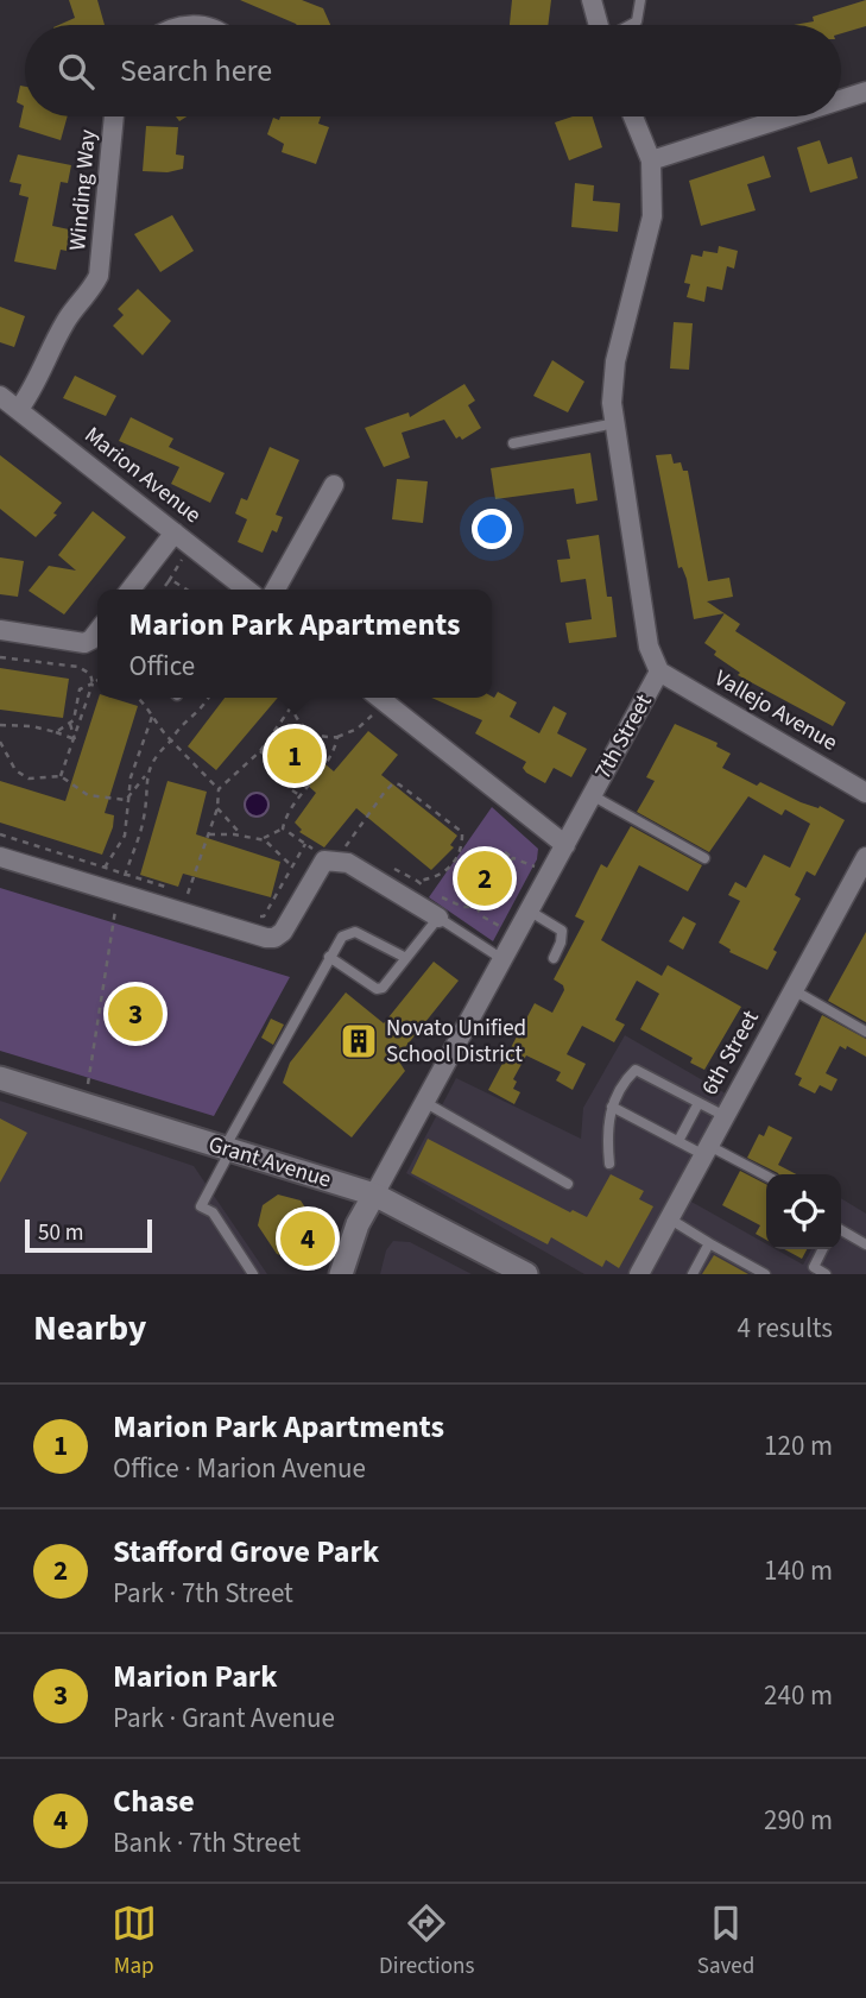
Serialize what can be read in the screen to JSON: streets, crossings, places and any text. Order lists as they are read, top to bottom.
{
  "streets": {
    "street": [
      "Winding Way",
      "Marion Avenue",
      "Vallejo Avenue",
      "7th Street",
      "6th Street",
      "Grant Avenue"
    ]
  },
  "crossings": [
    ["Winding Way", "Marion Avenue"],
    ["Vallejo Avenue", "7th Street"],
    ["7th Street", "Grant Avenue"]
  ],
  "places": {
    "building": ["Novato Unified School District"]
  },
  "scale_bar": "50 m",
  "page": {
    "search": "Search here",
    "popup": ["Marion Park Apartments", "Office"],
    "pins": [
      "1",
      "2",
      "3",
      "4"
    ],
    "scale": "50 m",
    "heading": ["Nearby", "4 results"],
    "list": [
      {
        "mark": "1",
        "name": "Marion Park Apartments",
        "note": "Office · Marion Avenue",
        "value": "120 m"
      },
      {
        "mark": "2",
        "name": "Stafford Grove Park",
        "note": "Park · 7th Street",
        "value": "140 m"
      },
      {
        "mark": "3",
        "name": "Marion Park",
        "note": "Park · Grant Avenue",
        "value": "240 m"
      },
      {
        "mark": "4",
        "name": "Chase",
        "note": "Bank · 7th Street",
        "value": "290 m"
      }
    ],
    "nav": ["Map", "Directions", "Saved"]
  }
}
